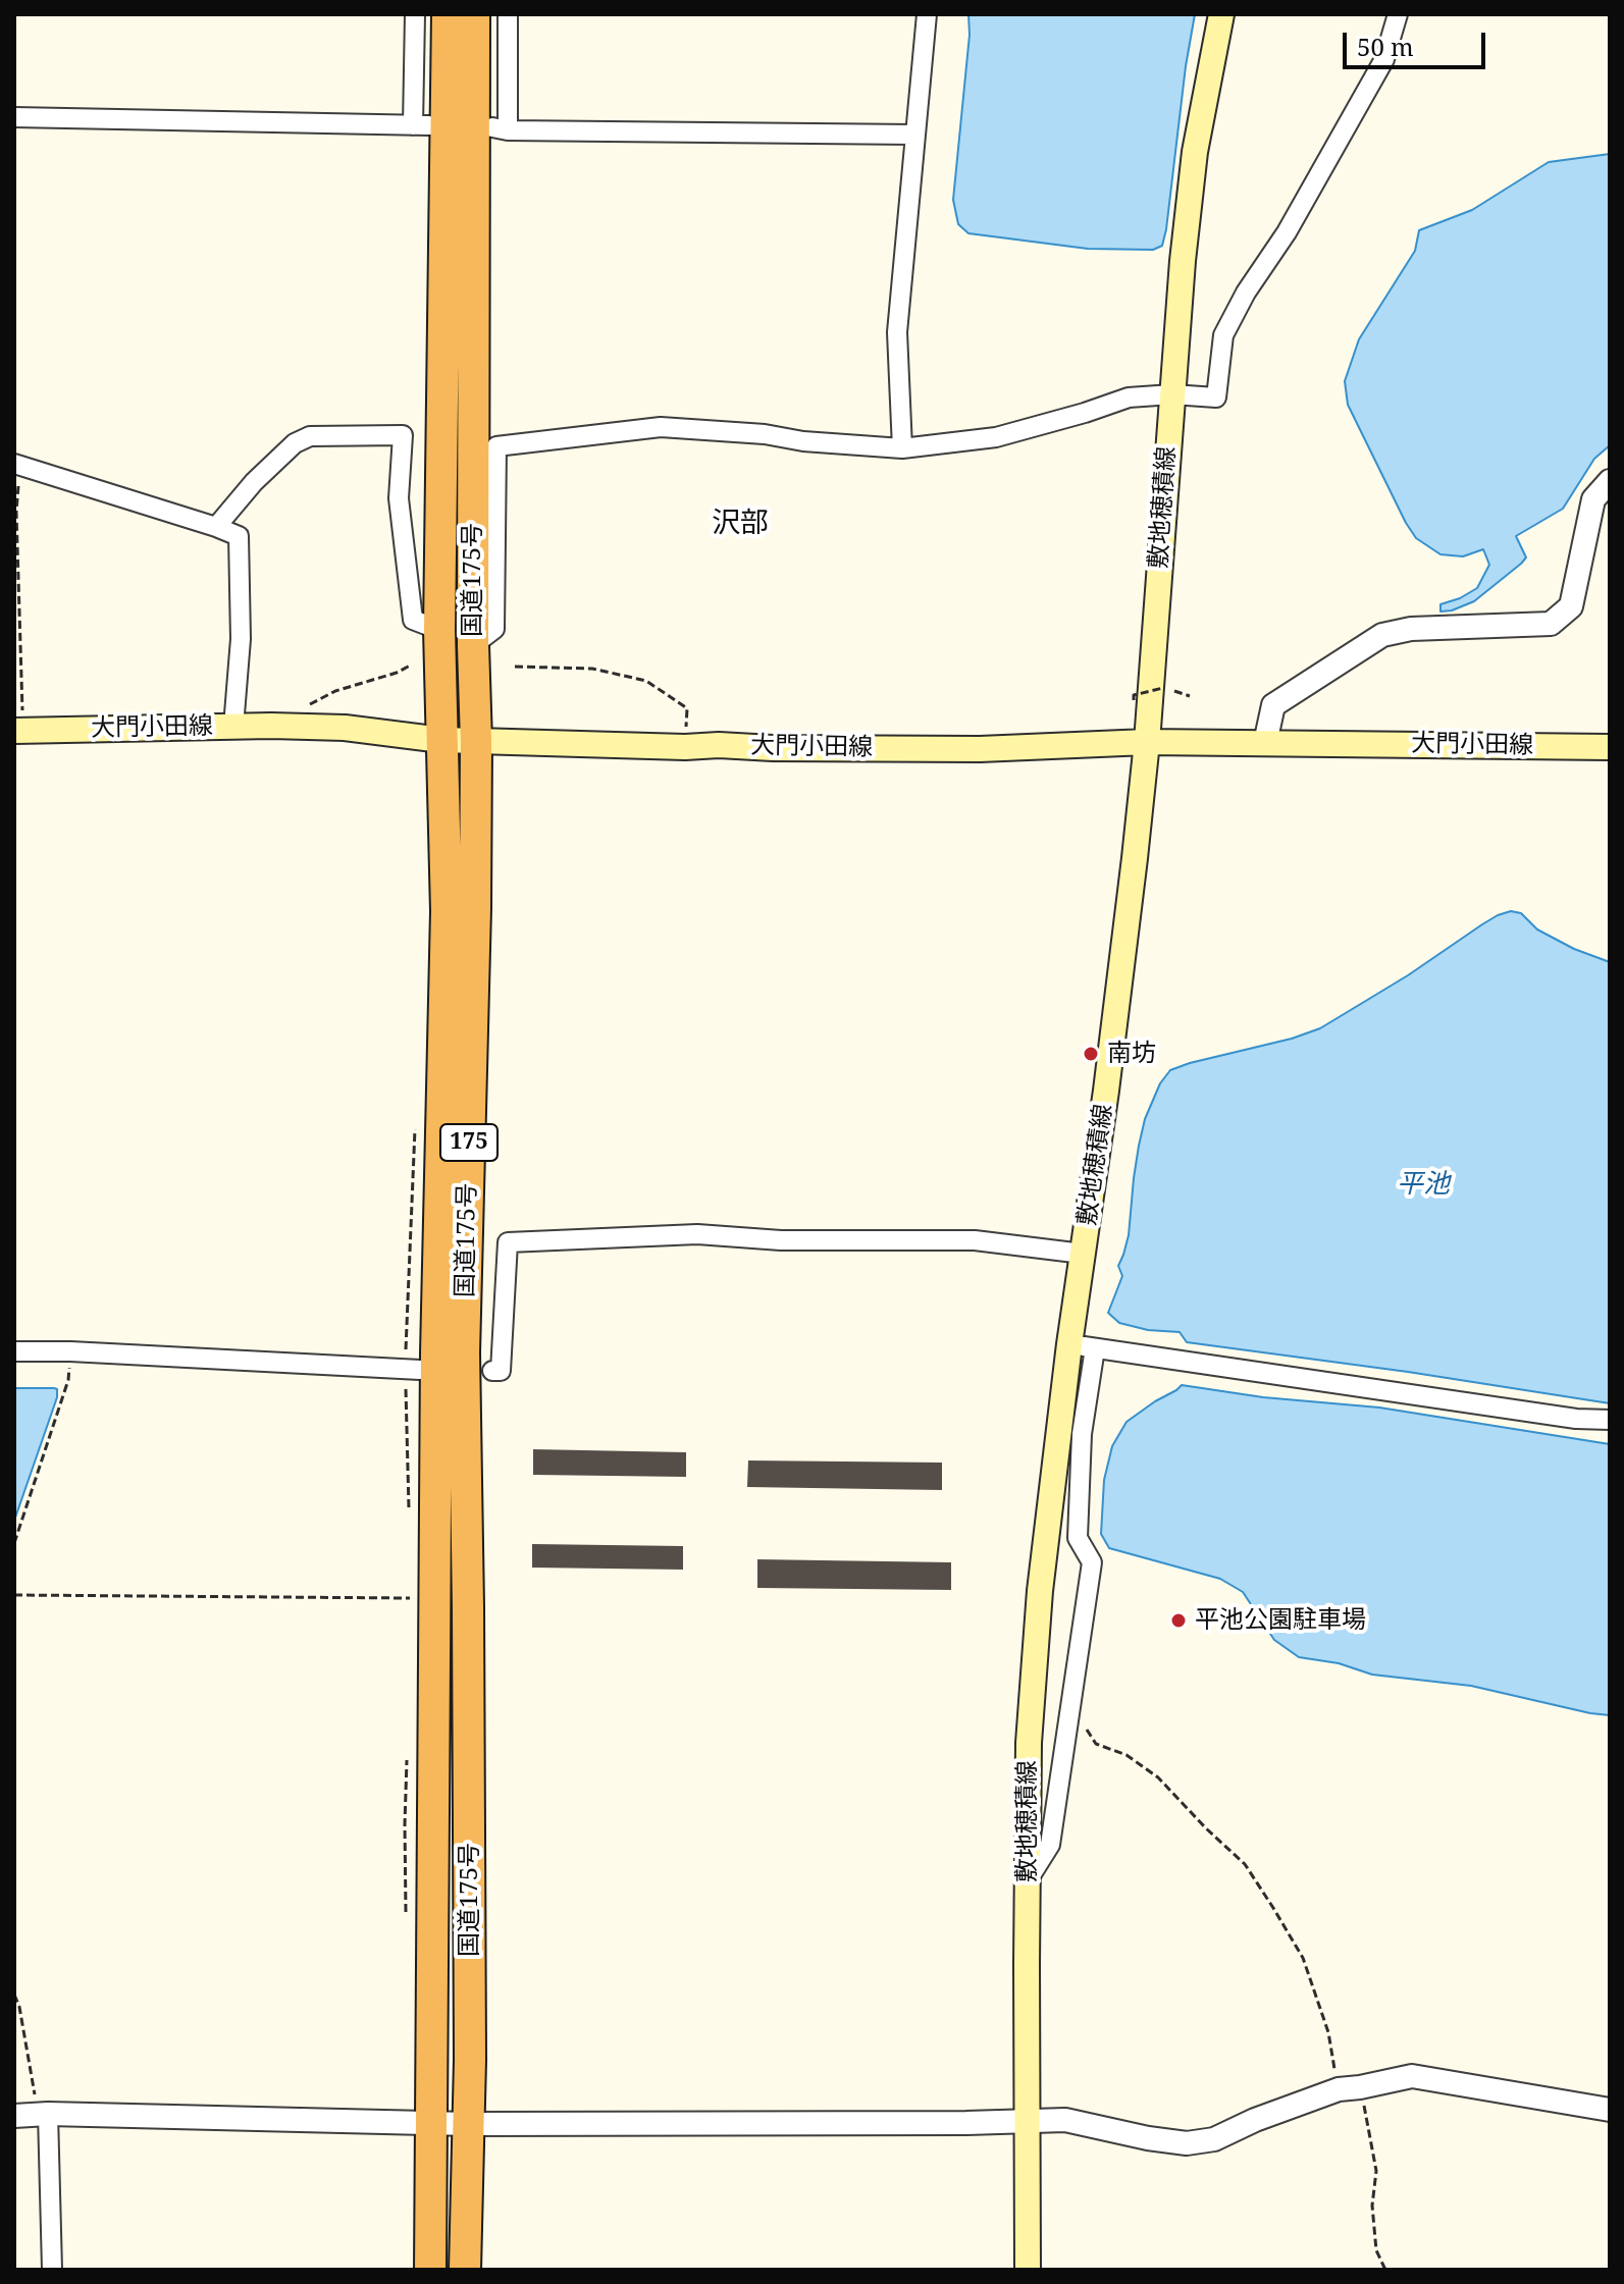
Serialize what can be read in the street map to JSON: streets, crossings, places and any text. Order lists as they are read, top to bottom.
{
  "streets": {
    "highway": ["国道175号", "175"],
    "main road": ["敷地穂積線", "大門小田線"]
  },
  "crossings": [
    ["敷地穂積線", "大門小田線"],
    ["国道175号", "大門小田線"]
  ],
  "districts": ["沢部"],
  "water": ["平池"],
  "places": ["南坊", "平池公園駐車場"],
  "scale_bar": "50 m"
}
